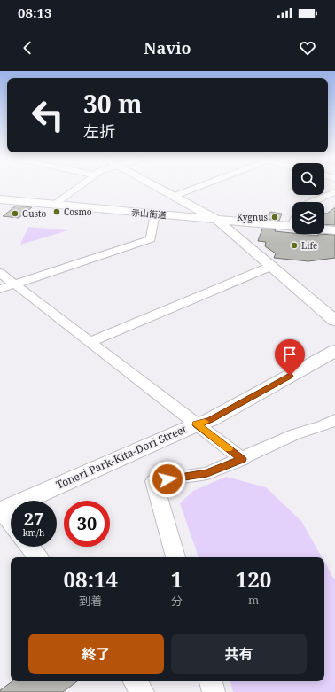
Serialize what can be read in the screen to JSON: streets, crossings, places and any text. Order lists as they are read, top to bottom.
{
  "streets": {
    "street": ["赤山街道", "Toneri Park-Kita-Dori Street"]
  },
  "places": [
    "Cosmo",
    "Gusto",
    "Kygnus",
    "Life"
  ],
  "page": {
    "status": "08:13",
    "header": "Navio",
    "turn": ["30 m", "左折"],
    "speed": "27 km/h",
    "limit": "30",
    "eta": [
      "08:14",
      "到着",
      "1",
      "分",
      "120",
      "m"
    ],
    "buttons": ["終了", "共有"]
  }
}
